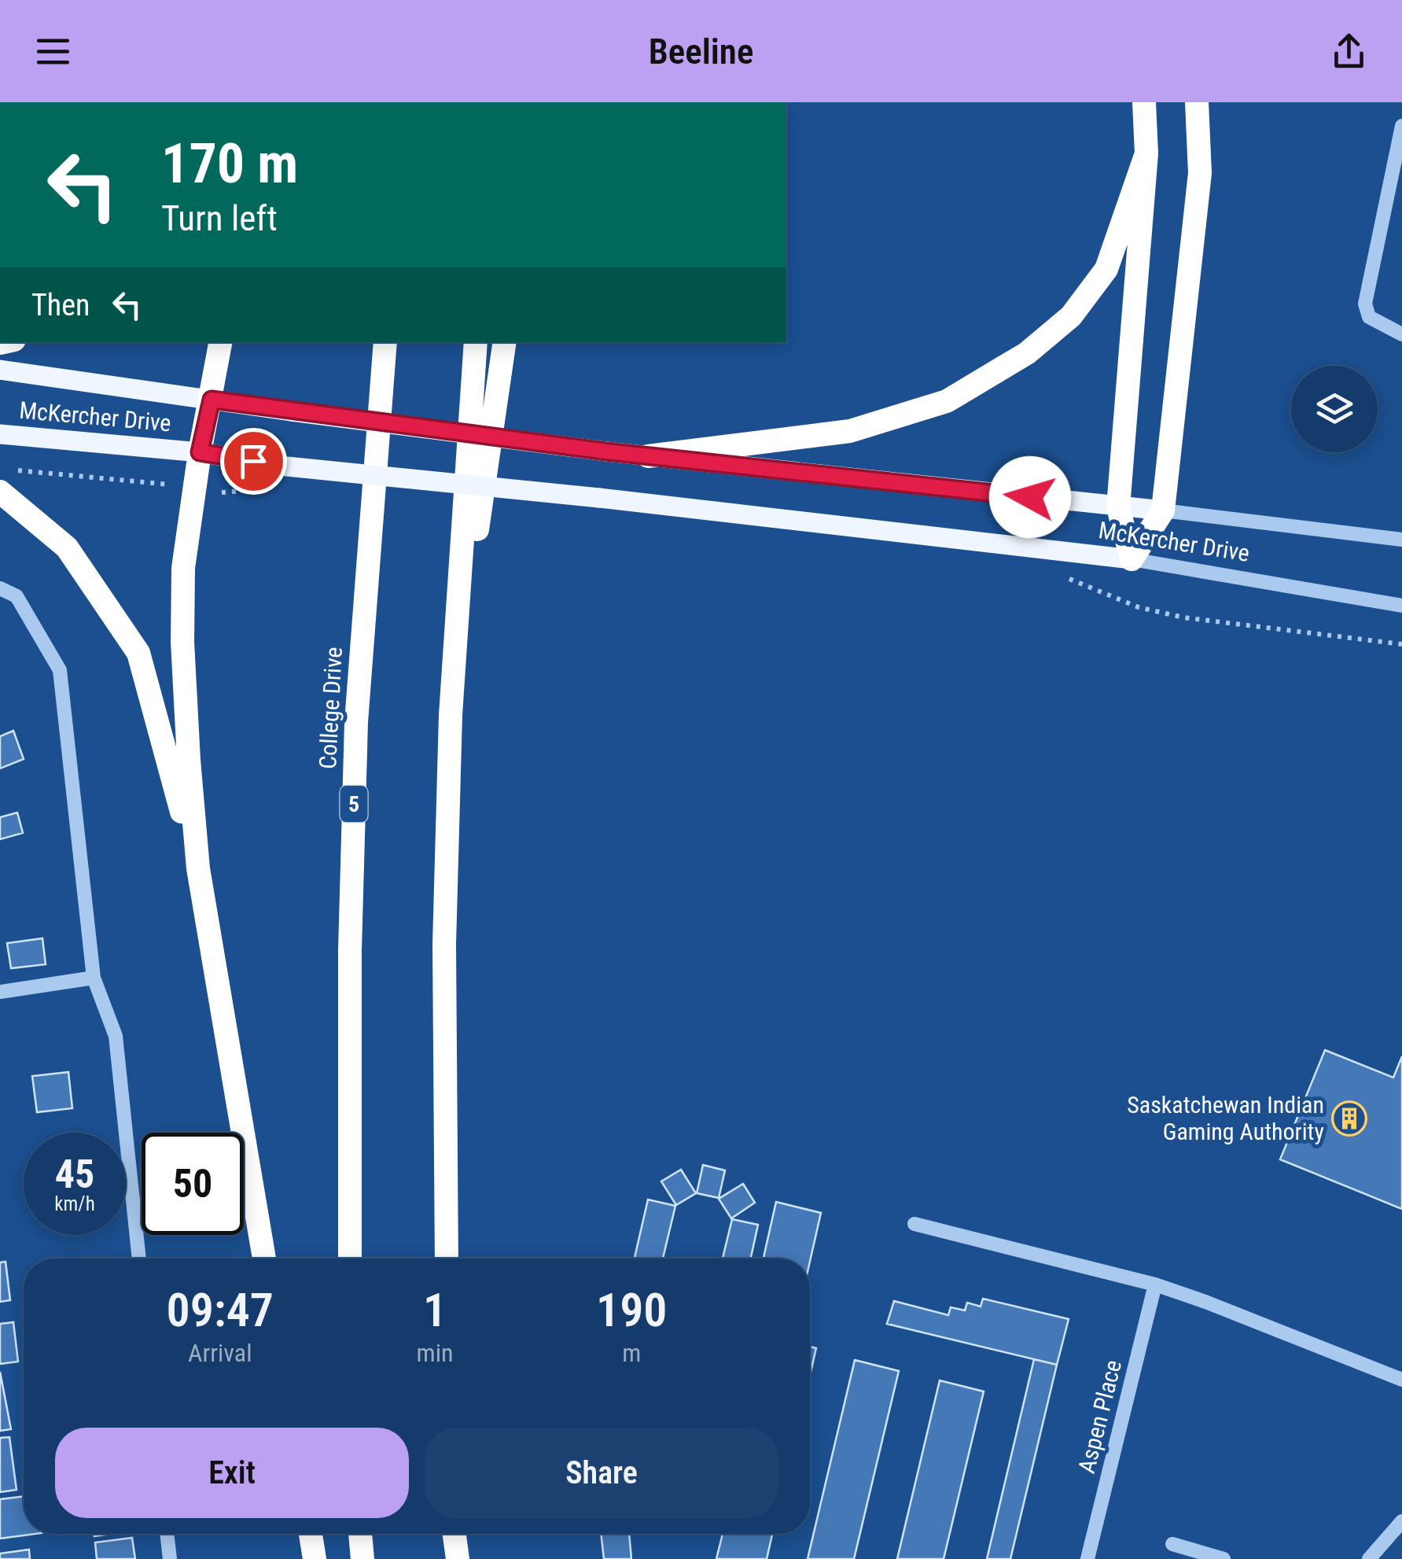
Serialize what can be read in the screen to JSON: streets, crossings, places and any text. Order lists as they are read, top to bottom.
{
  "streets": {
    "highway": ["College Drive", "5"],
    "main road": ["McKercher Drive"],
    "street": ["Aspen Place"]
  },
  "places": {
    "building": ["Saskatchewan Indian Gaming Authority"]
  },
  "page": {
    "header": "Beeline",
    "turn": ["170 m", "Turn left"],
    "then": "Then",
    "speed": "45 km/h",
    "limit": "50",
    "eta": [
      "09:47",
      "Arrival",
      "1",
      "min",
      "190",
      "m"
    ],
    "buttons": ["Exit", "Share"]
  }
}
